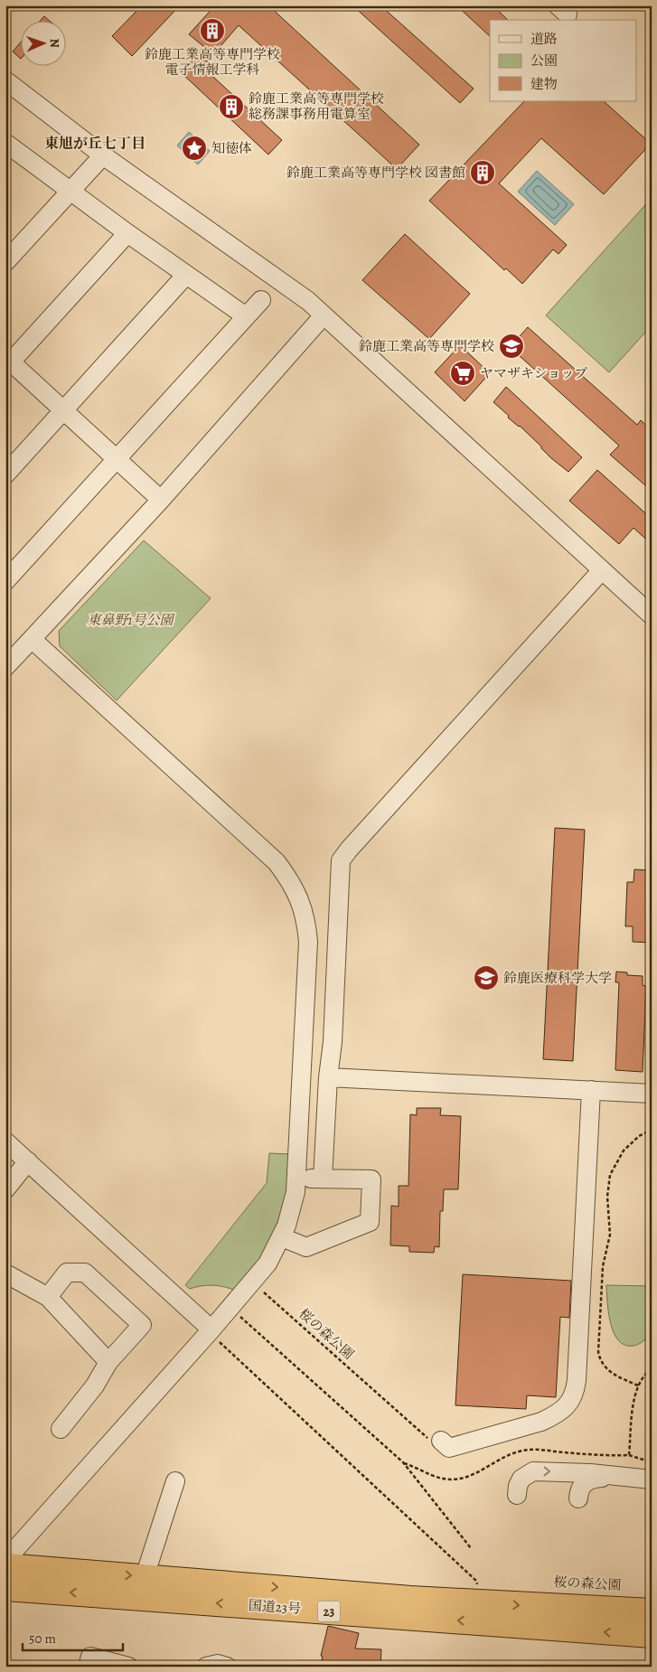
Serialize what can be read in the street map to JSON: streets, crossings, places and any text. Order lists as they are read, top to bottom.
{
  "streets": {
    "highway": ["国道23号", "23"],
    "path": ["桜の森公園"]
  },
  "districts": ["東旭が丘七丁目"],
  "parks": ["東鼻野1号公園"],
  "places": {
    "building": ["鈴鹿工業高等専門学校 電子情報工学科", "鈴鹿工業高等専門学校 総務課事務用電算室", "鈴鹿工業高等専門学校 図書館"],
    "place": ["知徳体"],
    "school or university": ["鈴鹿工業高等専門学校", "鈴鹿医療科学大学"],
    "supermarket": ["ヤマザキショップ"]
  },
  "legend": ["道路", "公園", "建物"],
  "scale_bar": "50 m",
  "north": "right"
}
